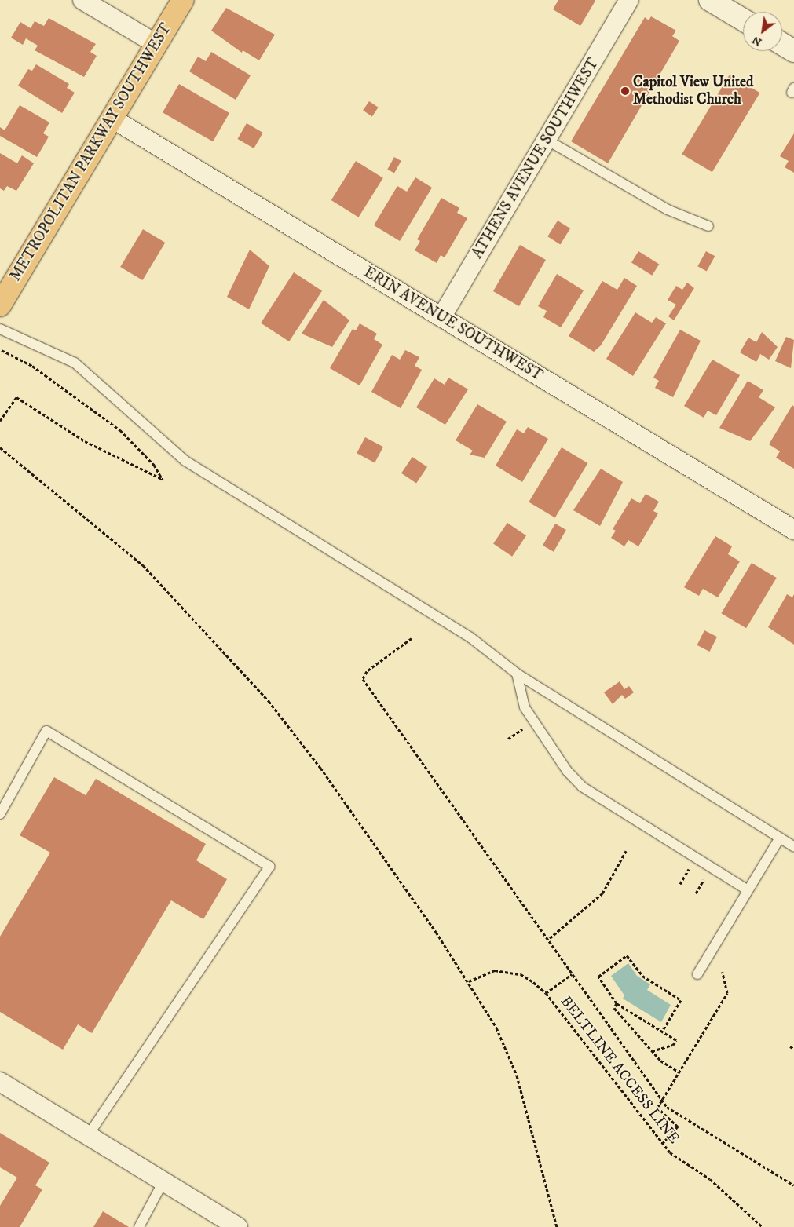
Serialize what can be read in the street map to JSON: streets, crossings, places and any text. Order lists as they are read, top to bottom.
{
  "streets": {
    "main road": ["METROPOLITAN PARKWAY SOUTHWEST"],
    "street": ["ATHENS AVENUE SOUTHWEST", "ERIN AVENUE SOUTHWEST"],
    "path": ["BELTLINE ACCESS LINE"]
  },
  "crossings": [
    ["METROPOLITAN PARKWAY SOUTHWEST", "ERIN AVENUE SOUTHWEST"],
    ["ATHENS AVENUE SOUTHWEST", "ERIN AVENUE SOUTHWEST"]
  ],
  "places": ["Capitol View United Methodist Church"],
  "north": "bottom left"
}
